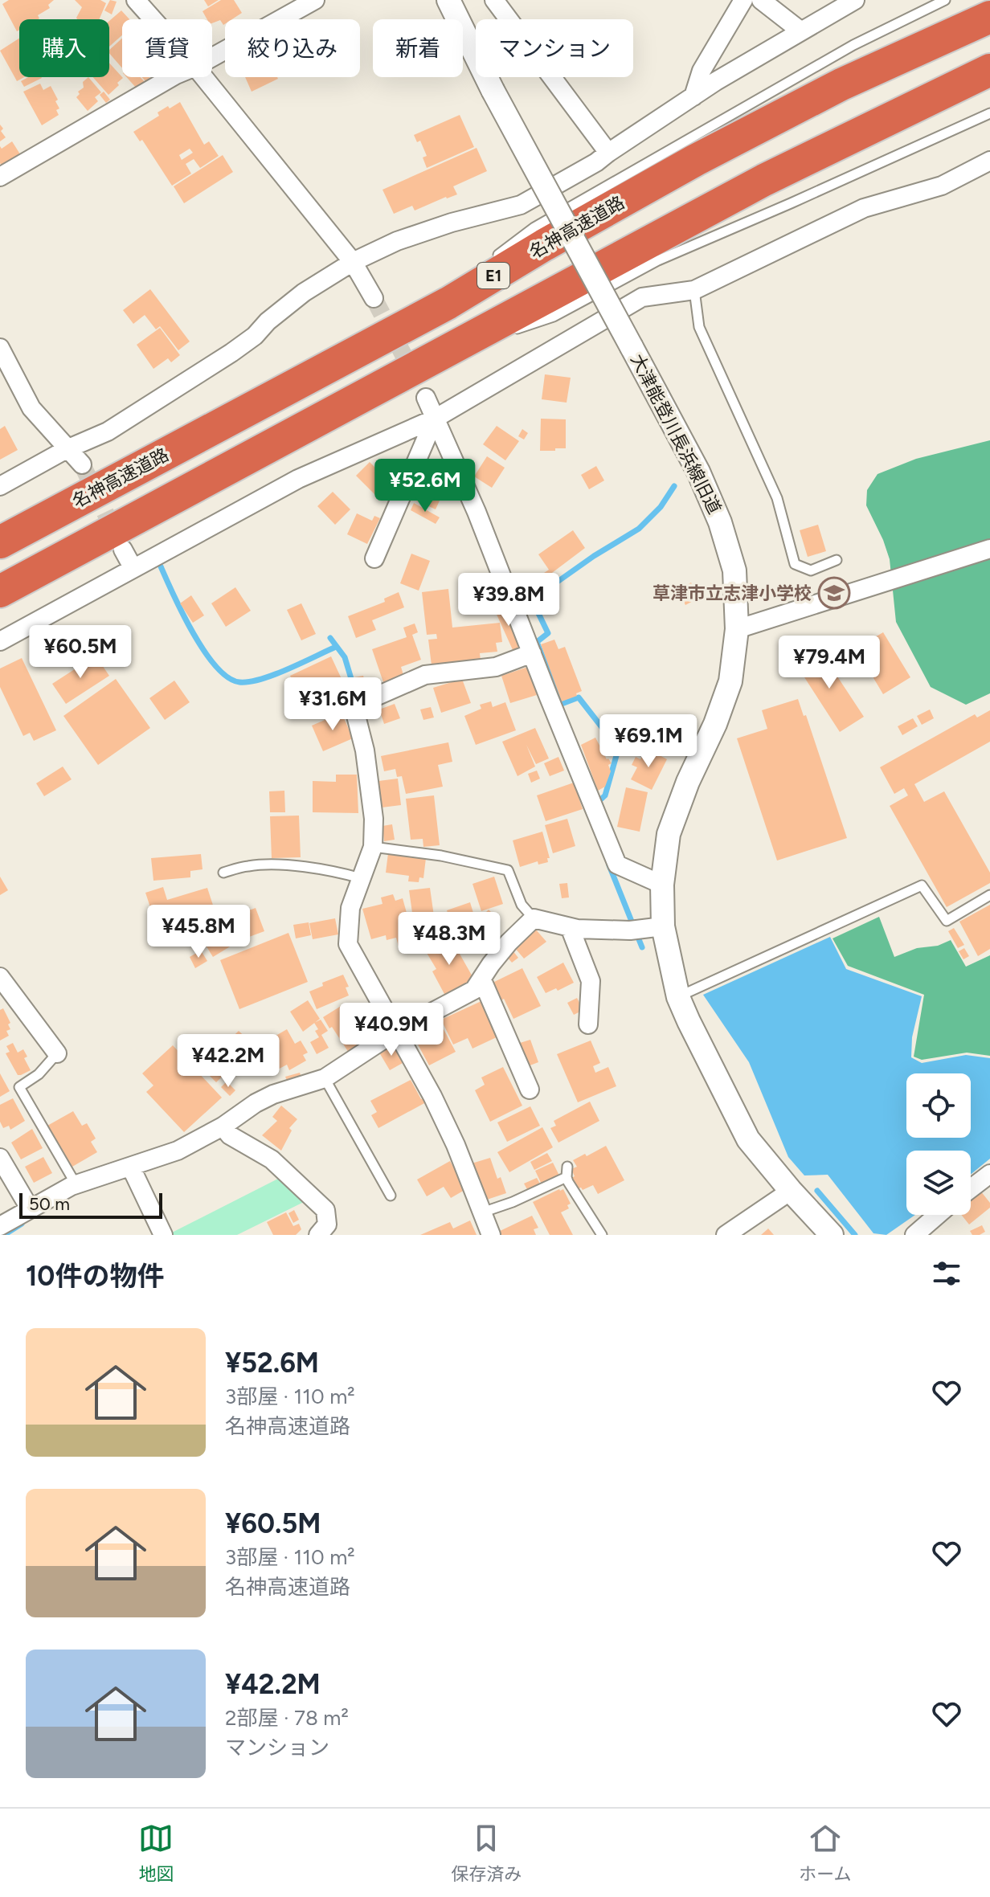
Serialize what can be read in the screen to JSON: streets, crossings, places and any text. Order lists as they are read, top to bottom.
{
  "streets": {
    "highway": ["名神高速道路", "E1"],
    "street": ["大津能登川長浜線旧道"]
  },
  "places": {
    "school or university": ["草津市立志津小学校"]
  },
  "scale_bar": "50 m",
  "page": {
    "chip": [
      "購入",
      "賃貸",
      "絞り込み",
      "新着",
      "マンション"
    ],
    "price": [
      "¥52.6M",
      "¥39.8M",
      "¥60.5M",
      "¥79.4M",
      "¥31.6M",
      "¥69.1M",
      "¥45.8M",
      "¥48.3M",
      "¥40.9M",
      "¥42.2M"
    ],
    "scale": "50 m",
    "heading": "10件の物件",
    "list": [
      {
        "name": "¥52.6M",
        "note": "3部屋 · 110 m² · 名神高速道路"
      },
      {
        "name": "¥60.5M",
        "note": "3部屋 · 110 m² · 名神高速道路"
      },
      {
        "name": "¥42.2M",
        "note": "2部屋 · 78 m² · マンション"
      }
    ],
    "tabs": ["地図", "保存済み", "ホーム"]
  }
}
